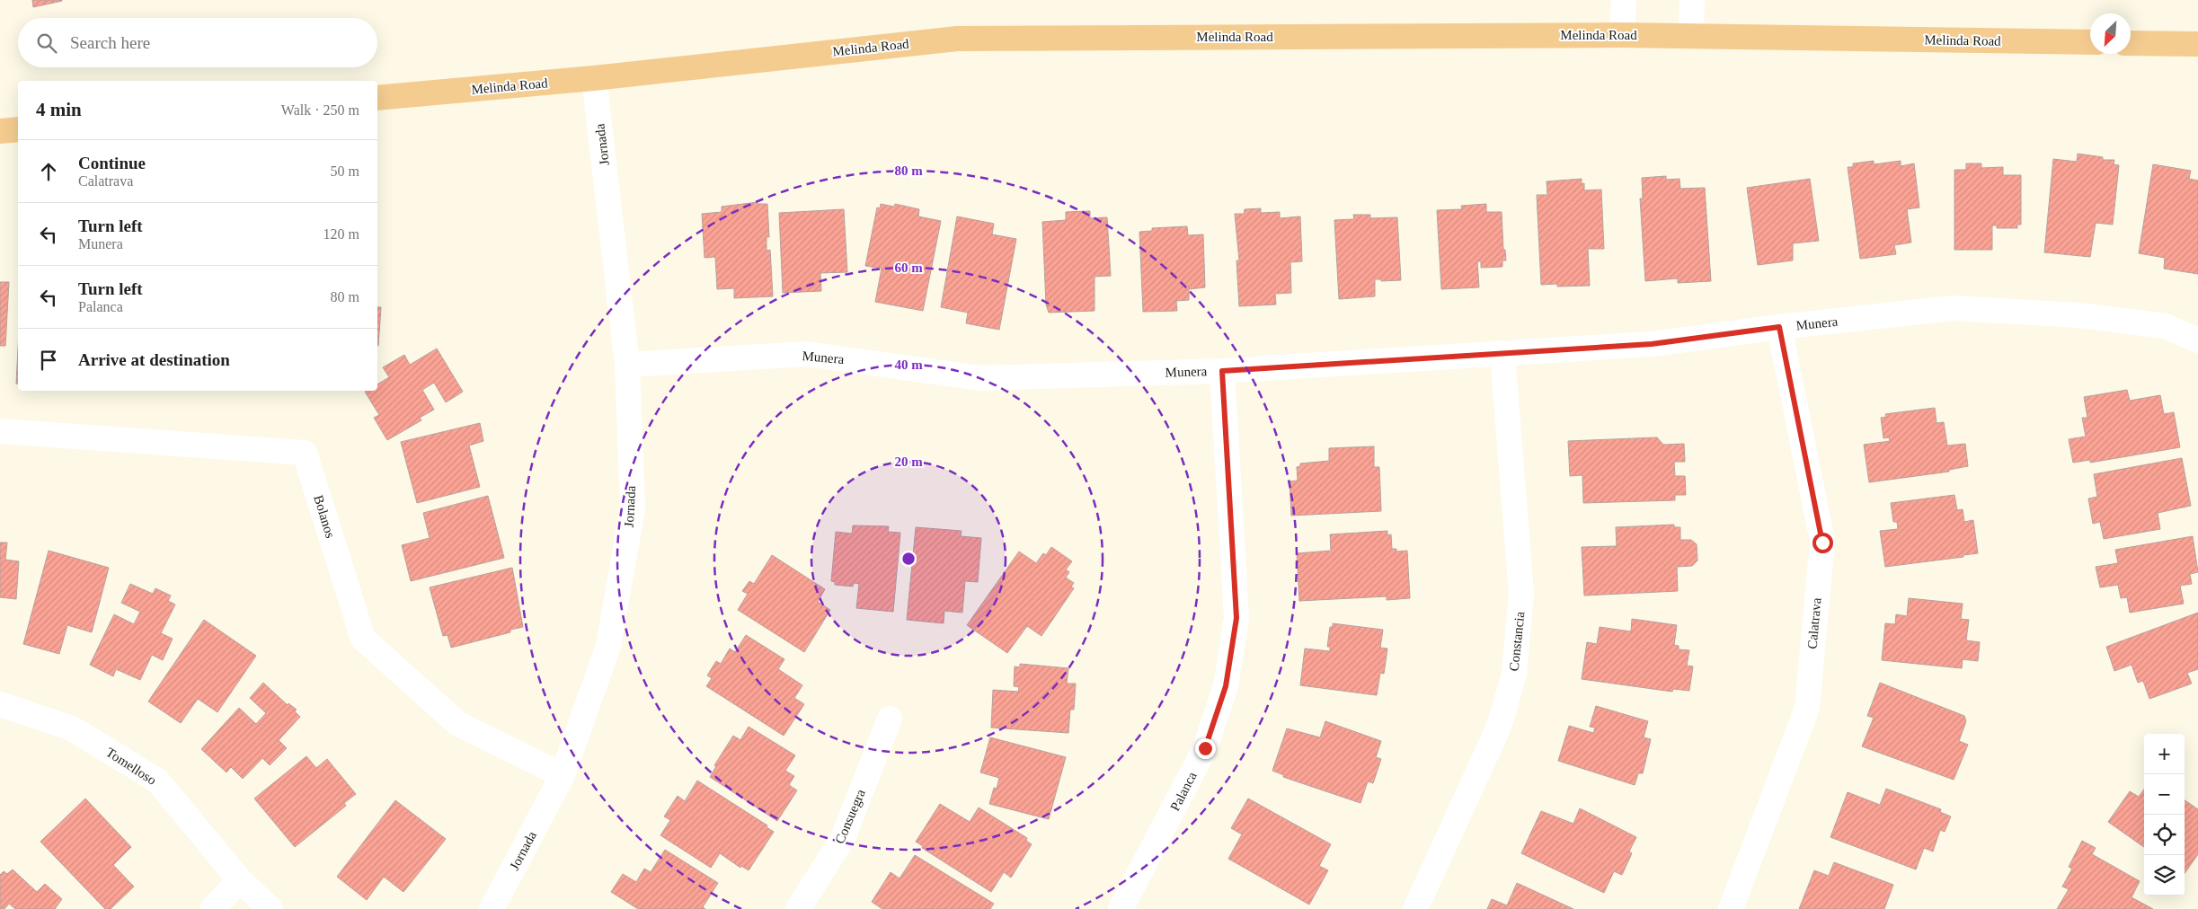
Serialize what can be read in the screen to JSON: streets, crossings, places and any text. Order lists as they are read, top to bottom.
{
  "streets": {
    "main road": ["Melinda Road"],
    "street": [
      "Jornada",
      "Munera",
      "Bolanos",
      "Calatrava",
      "Constancia",
      "Tomelloso",
      "Palanca",
      "Consuegra"
    ]
  },
  "crossings": [
    ["Melinda Road", "Jornada"],
    ["Jornada", "Munera"],
    ["Jornada", "Bolanos"],
    ["Munera", "Calatrava"],
    ["Munera", "Constancia"],
    ["Munera", "Palanca"]
  ],
  "north": "bottom left",
  "page": {
    "search": "Search here",
    "heading": ["4 min", "Walk · 250 m"],
    "list": [
      ["Continue", "Calatrava", "50 m"],
      ["Turn left", "Munera", "120 m"],
      ["Turn left", "Palanca", "80 m"],
      "Arrive at destination"
    ],
    "map_buttons": ["+", "−"]
  },
  "rings": [
    "80 m",
    "60 m",
    "40 m",
    "20 m"
  ]
}
